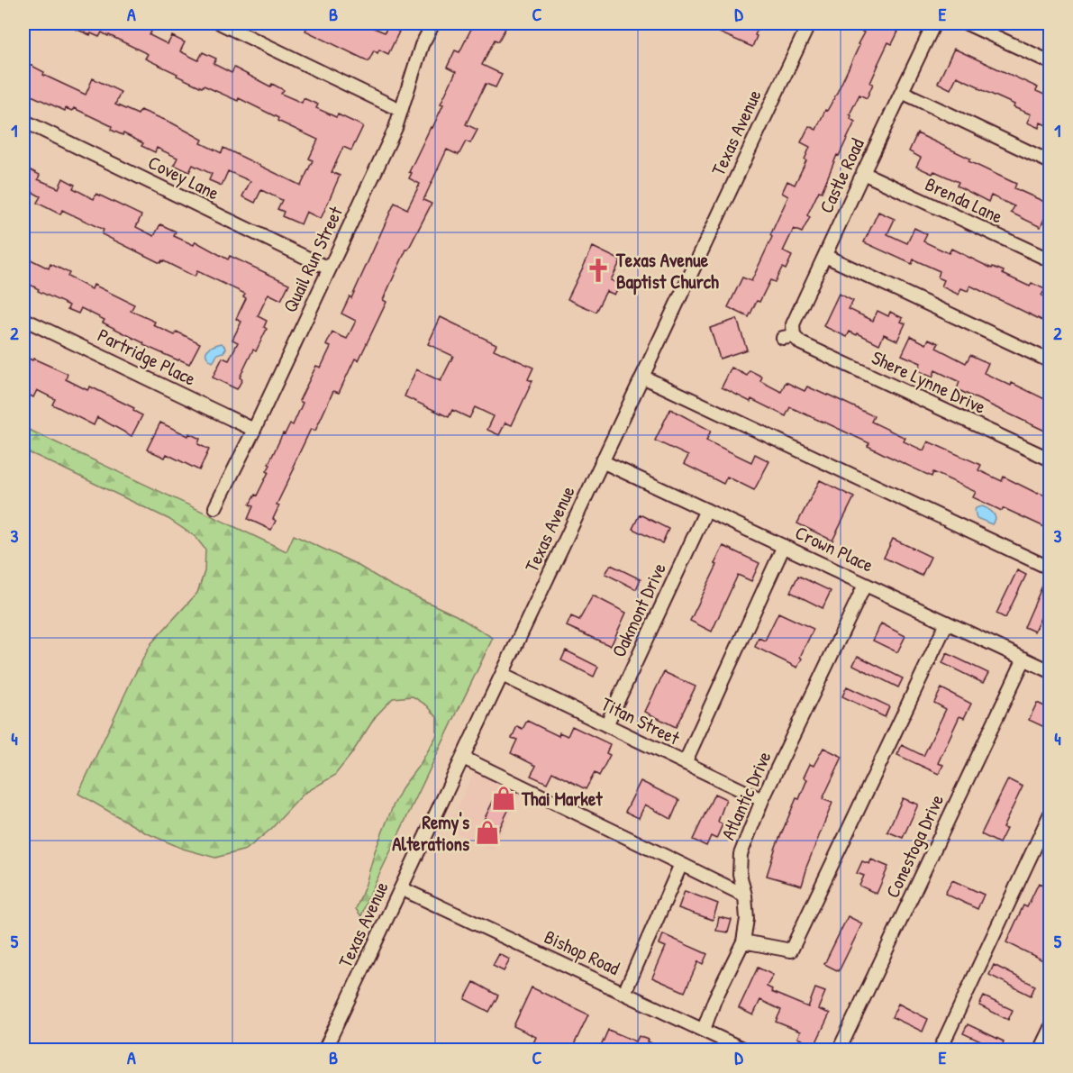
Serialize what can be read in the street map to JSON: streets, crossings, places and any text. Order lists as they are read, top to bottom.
{
  "streets": {
    "street": [
      "Texas Avenue",
      "Castle Road",
      "Covey Lane",
      "Brenda Lane",
      "Quail Run Street",
      "Partridge Place",
      "Shere Lynne Drive",
      "Crown Place",
      "Oakmont Drive",
      "Titan Street",
      "Atlantic Drive",
      "Conestoga Drive",
      "Bishop Road"
    ]
  },
  "crossings": [
    ["Texas Avenue", "Crown Place"],
    ["Texas Avenue", "Titan Street"],
    ["Texas Avenue", "Bishop Road"],
    ["Castle Road", "Brenda Lane"],
    ["Castle Road", "Shere Lynne Drive"],
    ["Covey Lane", "Quail Run Street"],
    ["Quail Run Street", "Partridge Place"],
    ["Crown Place", "Oakmont Drive"],
    ["Crown Place", "Atlantic Drive"],
    ["Crown Place", "Conestoga Drive"],
    ["Oakmont Drive", "Titan Street"],
    ["Titan Street", "Atlantic Drive"],
    ["Atlantic Drive", "Bishop Road"]
  ],
  "places": {
    "church": ["Texas Avenue Baptist Church"],
    "shop": ["Thai Market", "Remy's Alterations"]
  },
  "grid": {
    "columns": [
      "A",
      "B",
      "C",
      "D",
      "E"
    ],
    "rows": [
      "1",
      "2",
      "3",
      "4",
      "5"
    ]
  }
}
